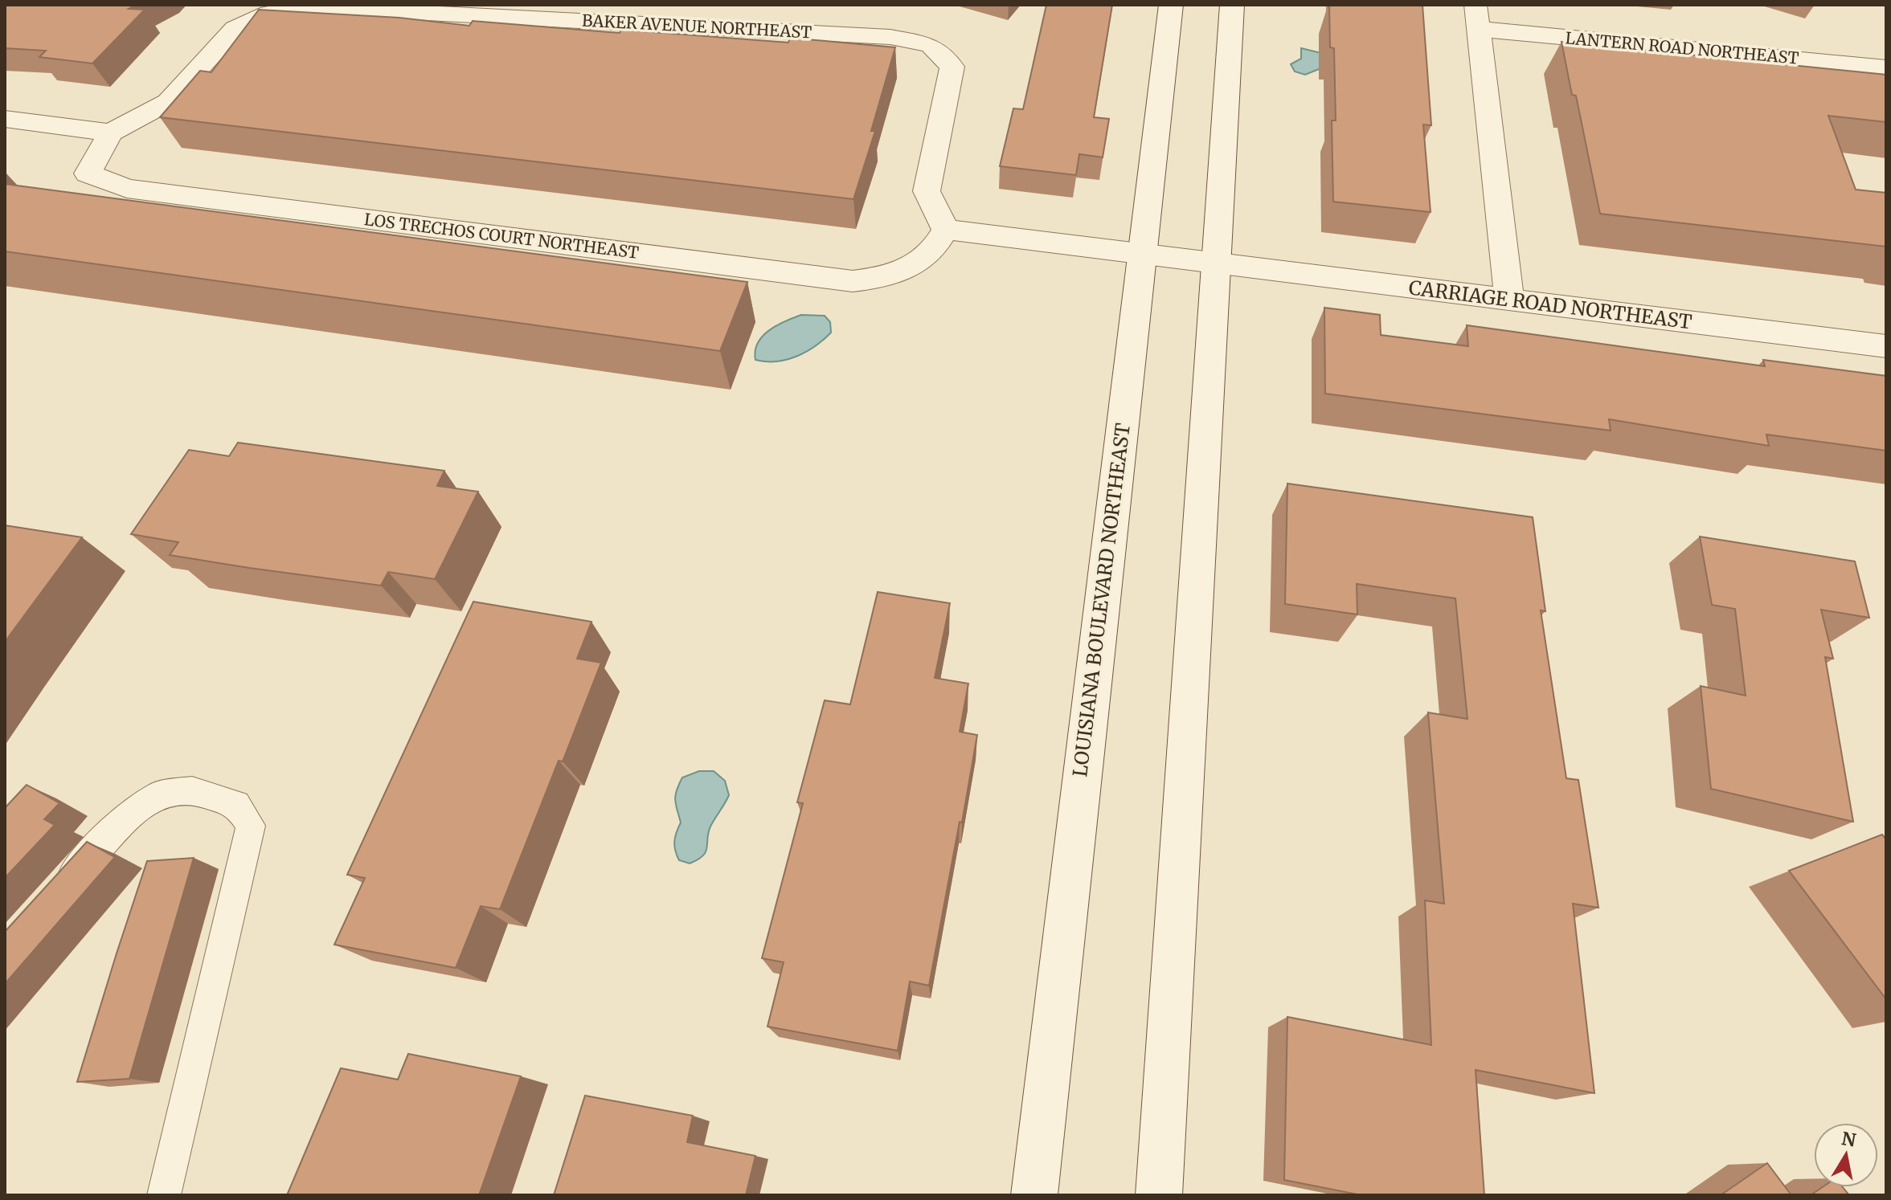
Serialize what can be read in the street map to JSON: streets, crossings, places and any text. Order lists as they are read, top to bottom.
{
  "streets": {
    "street": [
      "BAKER AVENUE NORTHEAST",
      "LANTERN ROAD NORTHEAST",
      "LOS TRECHOS COURT NORTHEAST",
      "CARRIAGE ROAD NORTHEAST",
      "LOUISIANA BOULEVARD NORTHEAST"
    ]
  },
  "crossings": [
    ["BAKER AVENUE NORTHEAST", "LOS TRECHOS COURT NORTHEAST"],
    ["CARRIAGE ROAD NORTHEAST", "LOUISIANA BOULEVARD NORTHEAST"]
  ],
  "north": "top"
}
